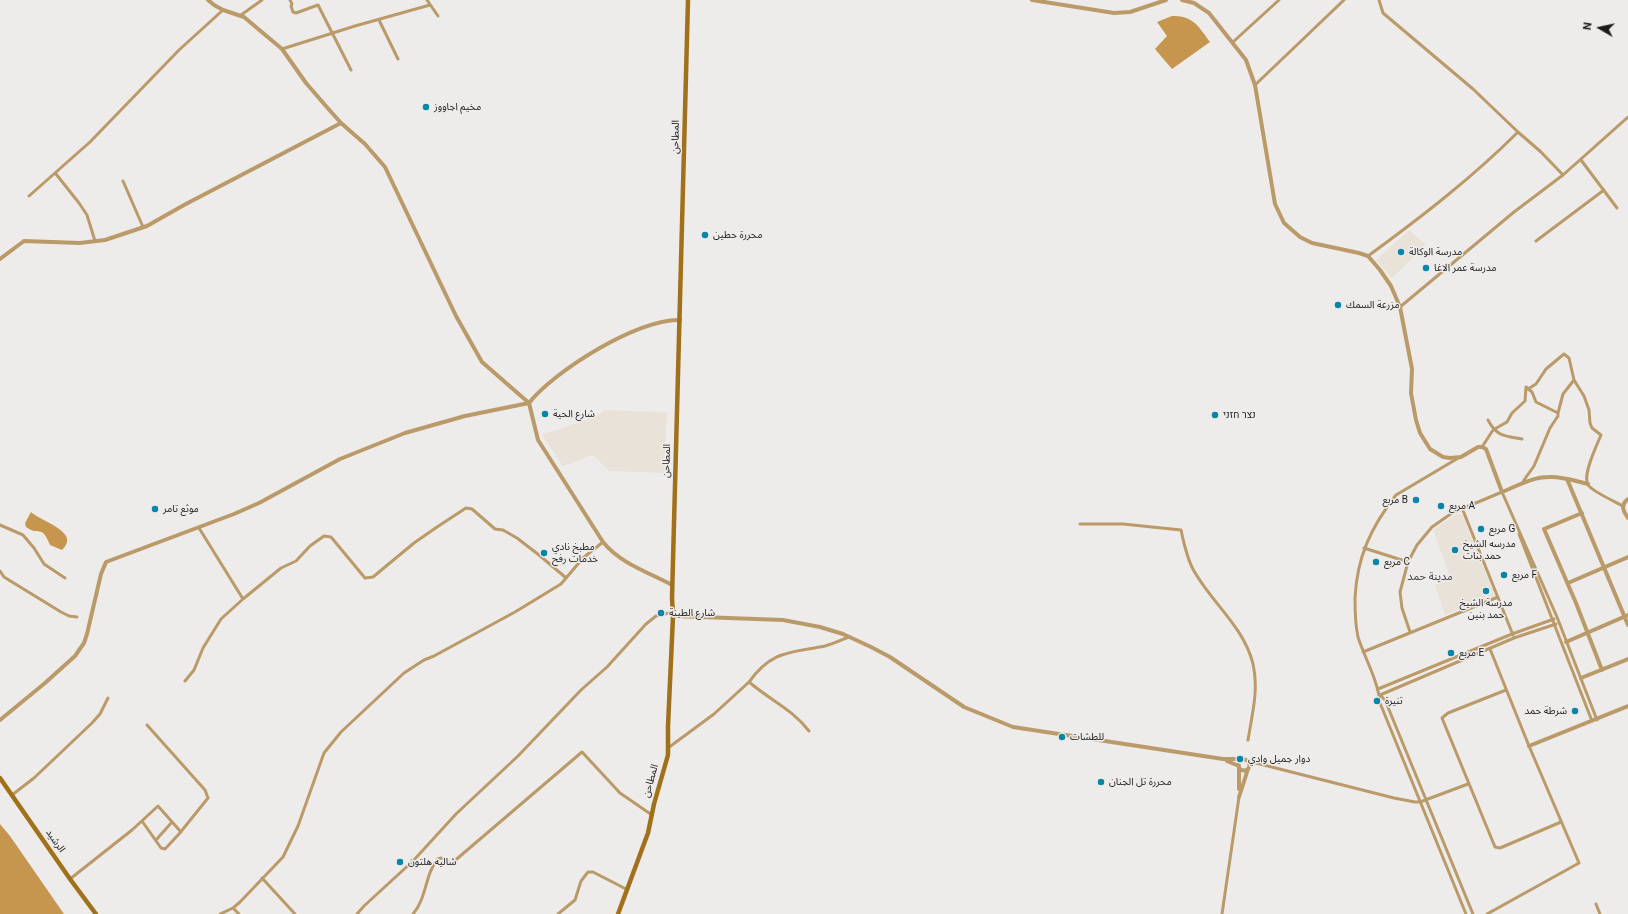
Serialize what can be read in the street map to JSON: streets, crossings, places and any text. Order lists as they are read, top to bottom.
{
  "streets": {
    "main road": ["المطاحن", "الرشيد"]
  },
  "districts": ["مدينة حمد"],
  "places": [
    "مخيم اجاووز",
    "محررة حطين",
    "مدرسة الوكالة",
    "مدرسة عمر الاغا",
    "مزرعة السمك",
    "شارع الحية",
    "נצר חזני",
    "مربع B",
    "مربع A",
    "موثع تامر",
    "مربع G",
    "مدرسه الشيخ حمد بنات",
    "مطبخ نادي خدمات رفح",
    "مربع C",
    "مربع F",
    "مدرسة الشيخ حمد بنين",
    "شارع الطينة",
    "مربع E",
    "تنيرة",
    "شرطة حمد",
    "للطشات",
    "دوار جميل وادي",
    "محررة تل الجنان",
    "شاليه هلتون"
  ],
  "north": "left"
}
